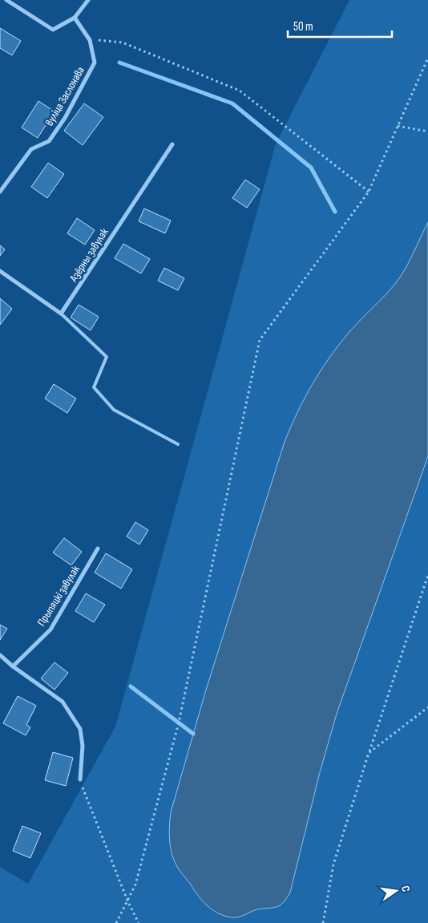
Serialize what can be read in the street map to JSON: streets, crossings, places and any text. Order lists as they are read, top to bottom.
{
  "streets": {
    "street": ["вуліца Заслонава", "Азёрны завулак", "Прыпяцкі завулак"]
  },
  "scale_bar": "50 m",
  "north": "right"
}
